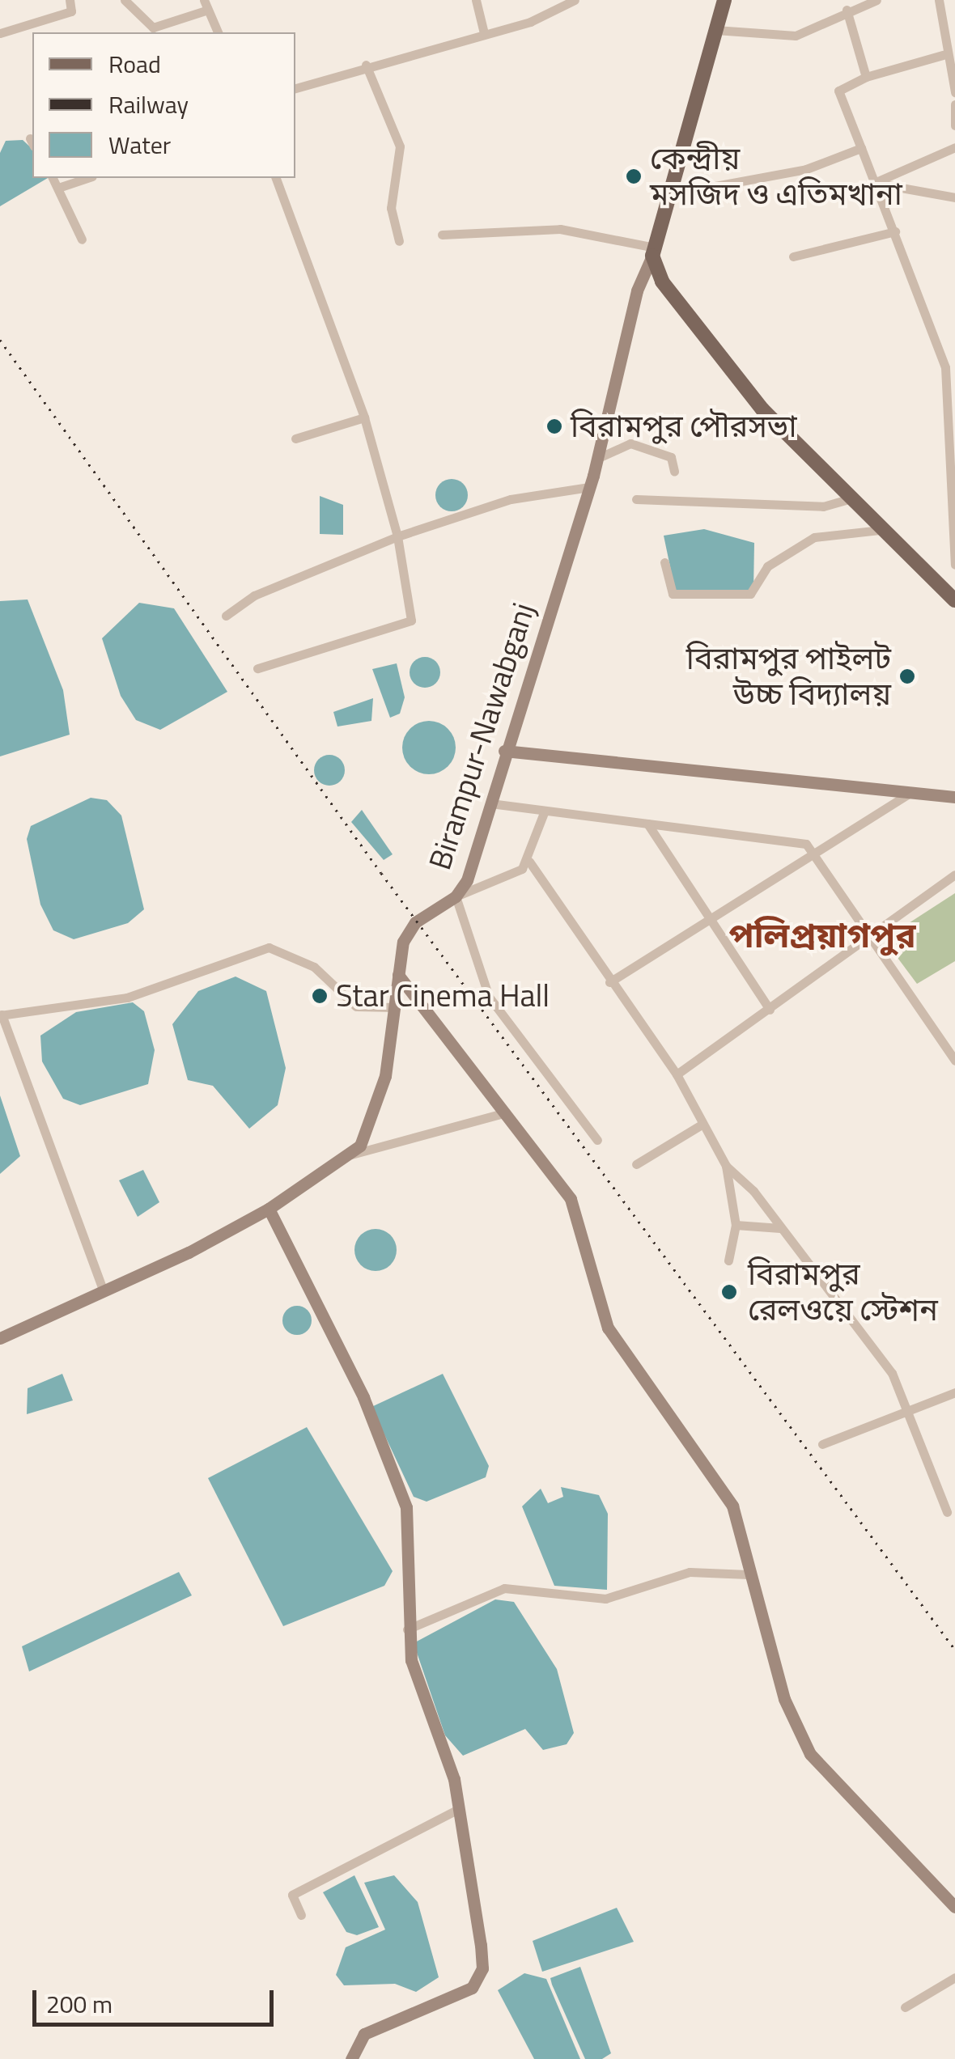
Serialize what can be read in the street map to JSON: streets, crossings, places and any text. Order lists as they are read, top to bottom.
{
  "streets": {
    "street": ["Birampur-Nawabganj"]
  },
  "districts": ["পলিপ্রয়াগপুর"],
  "places": [
    "কেন্দ্রীয় মসজিদ ও এতিমখানা",
    "বিরামপুর পৌরসভা",
    "বিরামপুর পাইলট উচ্চ বিদ্যালয়",
    "Star Cinema Hall",
    "বিরামপুর রেলওয়ে স্টেশন"
  ],
  "legend": ["Road", "Railway", "Water"],
  "scale_bar": "200 m"
}
